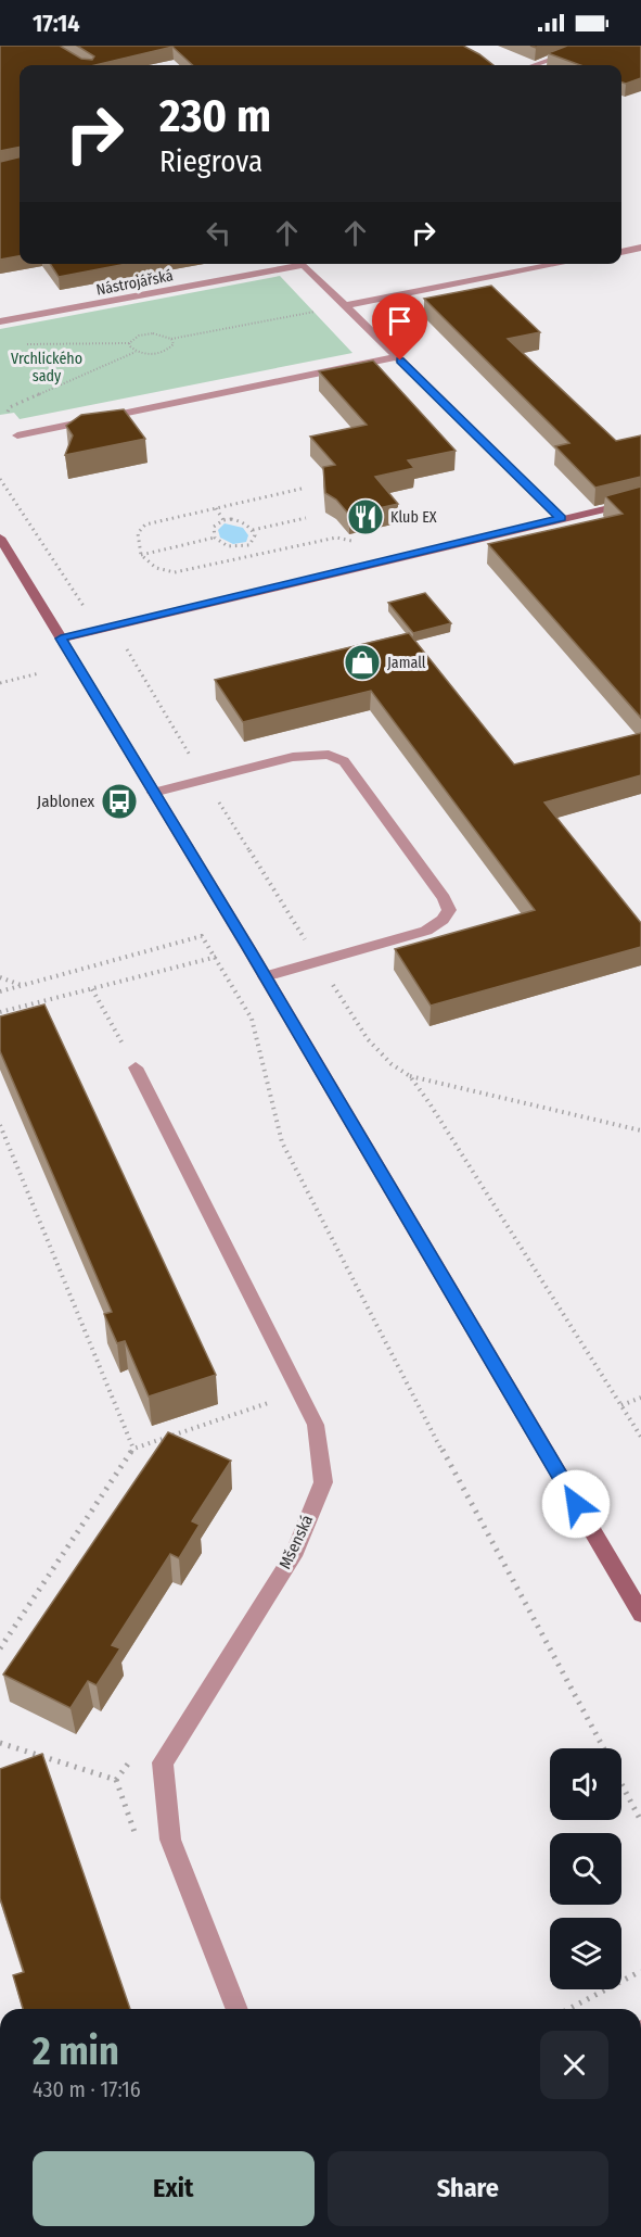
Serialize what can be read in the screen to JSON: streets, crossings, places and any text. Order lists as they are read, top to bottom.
{
  "streets": {
    "street": ["Nástrojářská", "Mšenská"]
  },
  "parks": ["Vrchlického sady"],
  "places": {
    "restaurant": ["Klub EX"],
    "shop": ["Jamall"],
    "bus stop": ["Jablonex"]
  },
  "page": {
    "status": "17:14",
    "turn": ["230 m", "Riegrova"],
    "heading": ["2 min", "430 m · 17:16"],
    "buttons": ["Exit", "Share"]
  }
}
